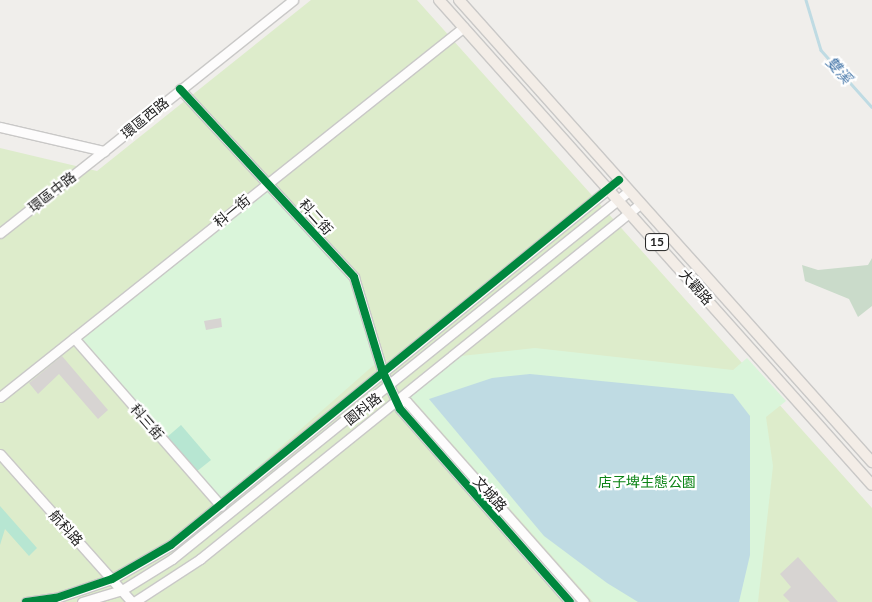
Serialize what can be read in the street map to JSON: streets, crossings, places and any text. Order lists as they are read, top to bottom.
{
  "streets": {
    "main road": ["15", "大觀路"],
    "street": [
      "環區西路",
      "環區中路",
      "科一街",
      "科二街",
      "園科路",
      "科三街",
      "文城路",
      "航科路"
    ]
  },
  "crossings": [
    ["環區西路", "環區中路"],
    ["環區西路", "科二街"],
    ["科一街", "科二街"],
    ["科一街", "大觀路"],
    ["科一街", "科三街"],
    ["科二街", "園科路"],
    ["科二街", "文城路"],
    ["大觀路", "園科路"],
    ["園科路", "航科路"]
  ],
  "water": ["雙溪"],
  "parks": ["店子埤生態公園"]
}
